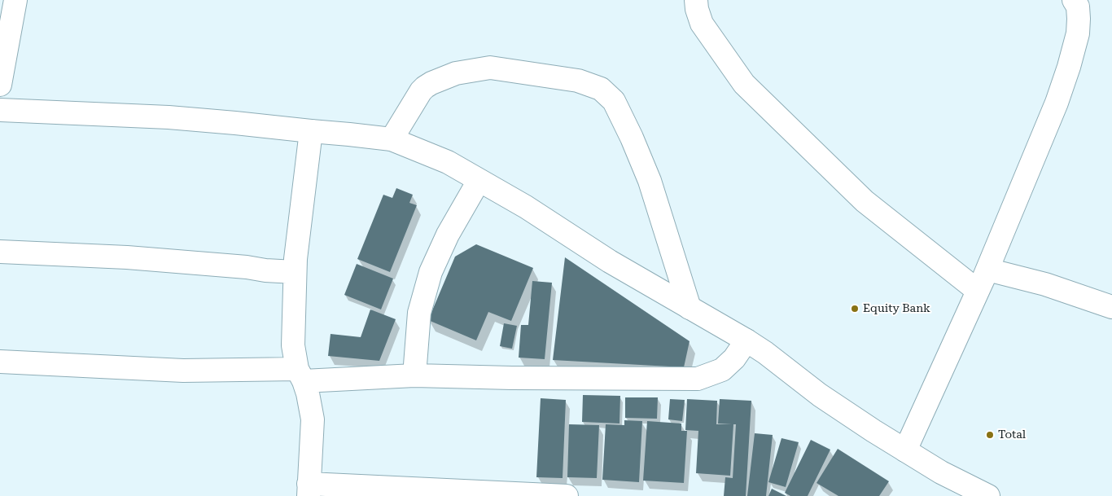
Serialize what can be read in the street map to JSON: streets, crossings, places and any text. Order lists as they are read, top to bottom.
{
  "places": ["Equity Bank", "Total"]
}
